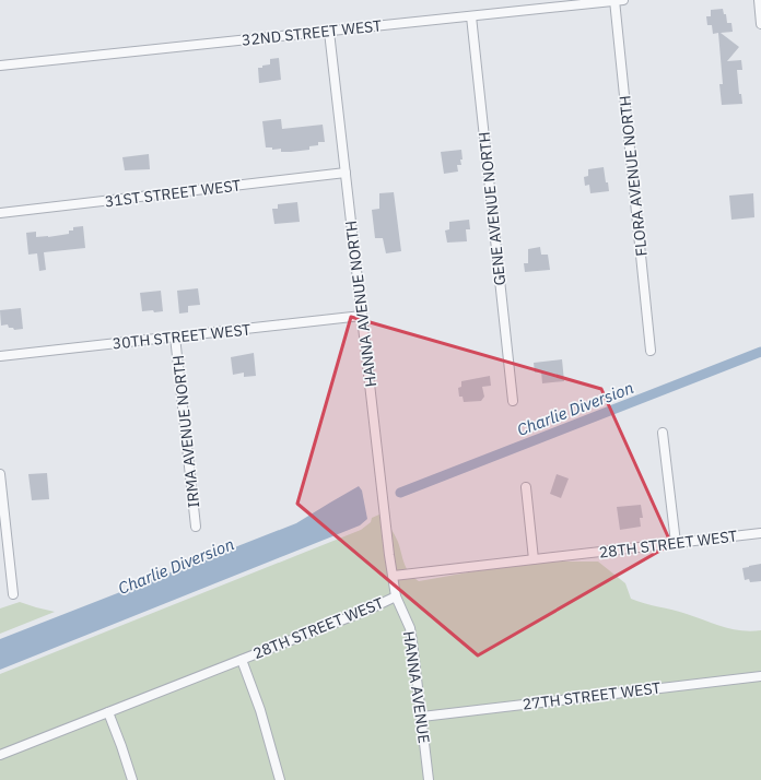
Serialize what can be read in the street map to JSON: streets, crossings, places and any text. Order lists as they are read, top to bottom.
{
  "streets": {
    "street": [
      "32ND STREET WEST",
      "FLORA AVENUE NORTH",
      "31ST STREET WEST",
      "GENE AVENUE NORTH",
      "HANNA AVENUE NORTH",
      "30TH STREET WEST",
      "IRMA AVENUE NORTH",
      "28TH STREET WEST",
      "HANNA AVENUE",
      "27TH STREET WEST"
    ]
  },
  "crossings": [
    ["32ND STREET WEST", "FLORA AVENUE NORTH"],
    ["32ND STREET WEST", "GENE AVENUE NORTH"],
    ["32ND STREET WEST", "HANNA AVENUE NORTH"],
    ["31ST STREET WEST", "HANNA AVENUE NORTH"],
    ["HANNA AVENUE NORTH", "30TH STREET WEST"],
    ["HANNA AVENUE NORTH", "28TH STREET WEST"],
    ["30TH STREET WEST", "IRMA AVENUE NORTH"],
    ["28TH STREET WEST", "HANNA AVENUE"],
    ["HANNA AVENUE", "27TH STREET WEST"]
  ],
  "water": ["Charlie Diversion"]
}
